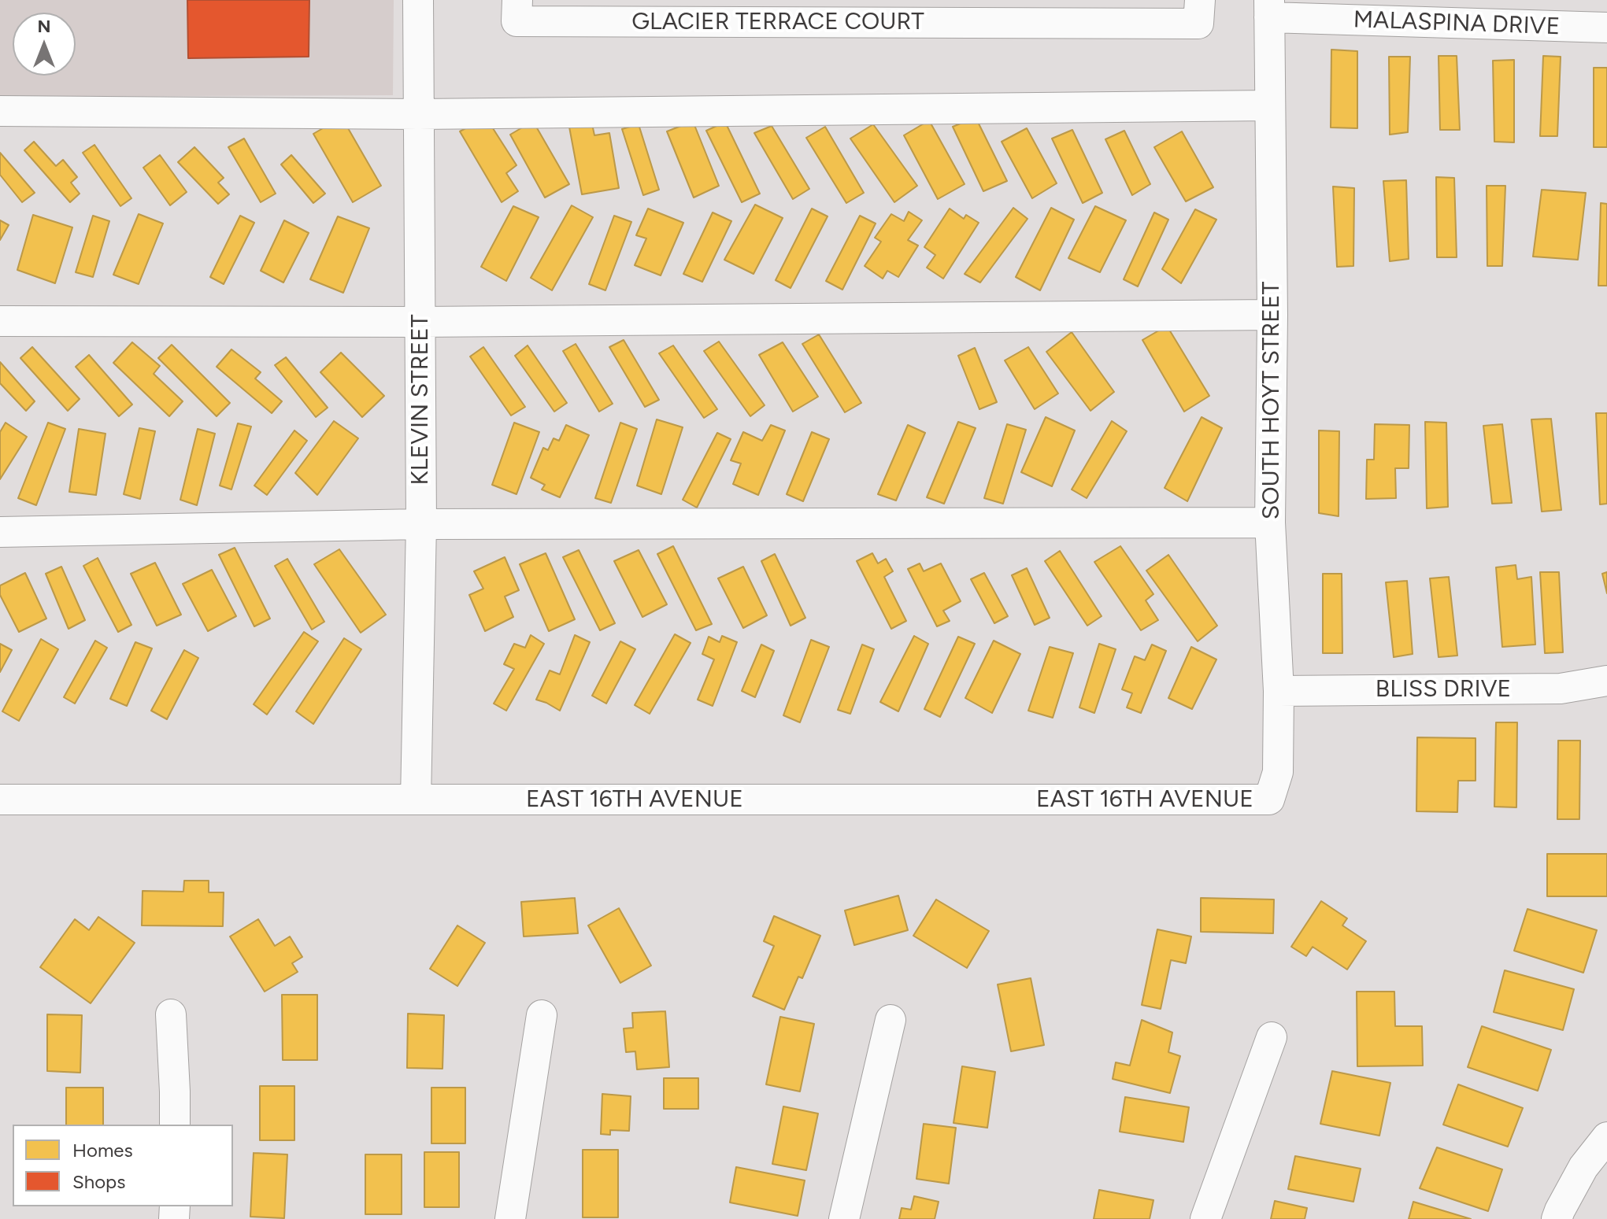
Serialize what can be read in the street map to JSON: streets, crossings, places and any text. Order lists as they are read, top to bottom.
{
  "streets": {
    "street": [
      "GLACIER TERRACE COURT",
      "MALASPINA DRIVE",
      "KLEVIN STREET",
      "SOUTH HOYT STREET",
      "BLISS DRIVE",
      "EAST 16TH AVENUE"
    ]
  },
  "crossings": [
    ["MALASPINA DRIVE", "SOUTH HOYT STREET"],
    ["KLEVIN STREET", "EAST 16TH AVENUE"],
    ["SOUTH HOYT STREET", "BLISS DRIVE"],
    ["SOUTH HOYT STREET", "EAST 16TH AVENUE"]
  ],
  "legend": ["Homes", "Shops"],
  "north": "top"
}
